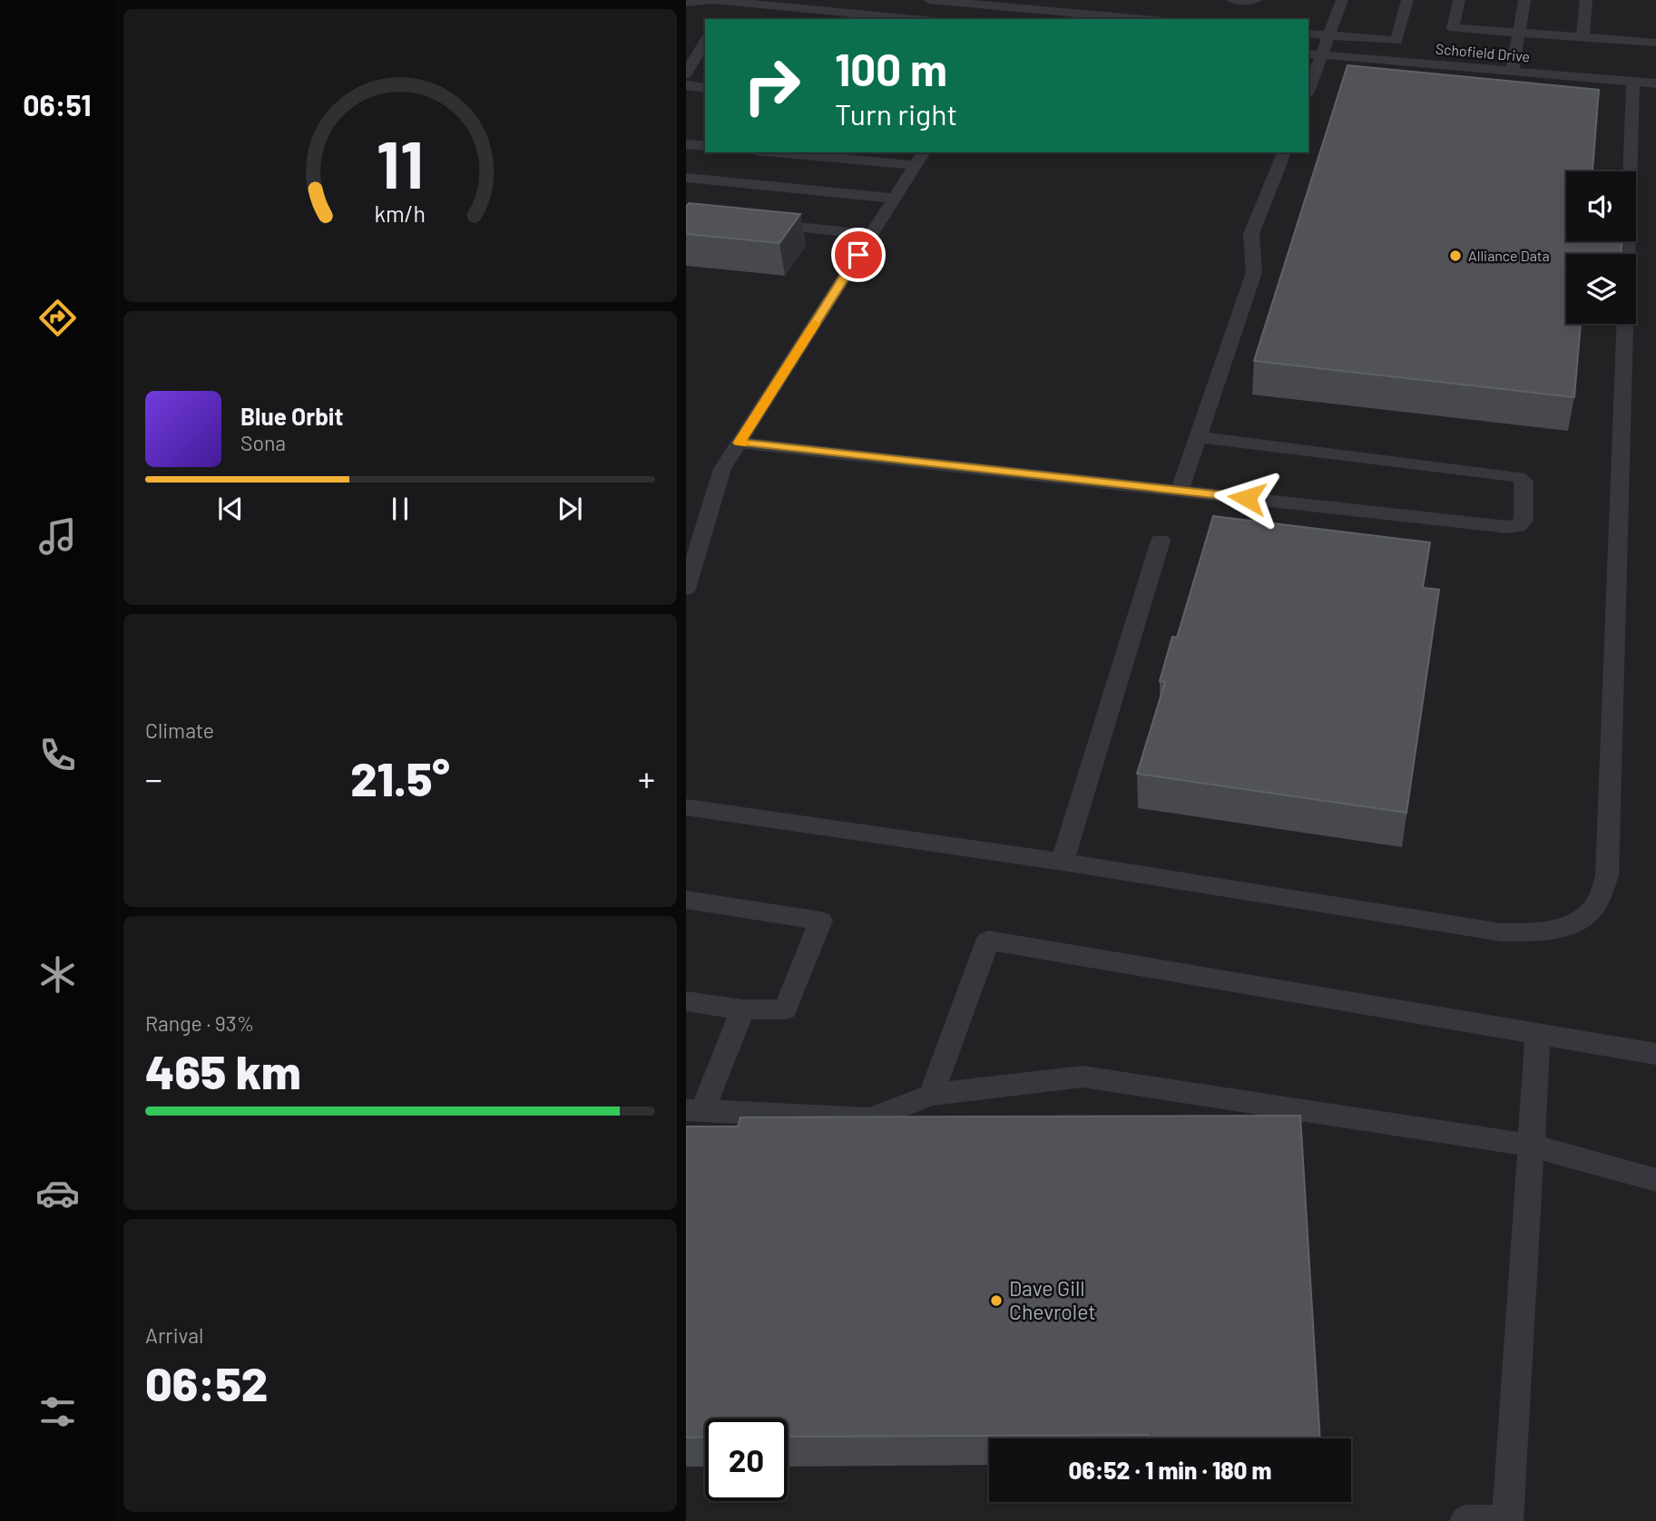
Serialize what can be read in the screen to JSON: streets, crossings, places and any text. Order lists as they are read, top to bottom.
{
  "streets": {
    "lane": ["Schofield Drive"]
  },
  "places": ["Alliance Data", "Dave Gill Chevrolet"],
  "page": {
    "tabs": "06:51",
    "turn": ["100 m", "Turn right"],
    "song": ["Blue Orbit", "Sona"],
    "tile": [
      "Climate",
      ["Range · 93%", "465 km"],
      ["Arrival", "06:52"]
    ],
    "heat": ["−", "21.5°", "+"],
    "limit": "20",
    "trip": "06:52 · 1 min · 180 m",
    "gauge": ["11", "km/h"]
  }
}
